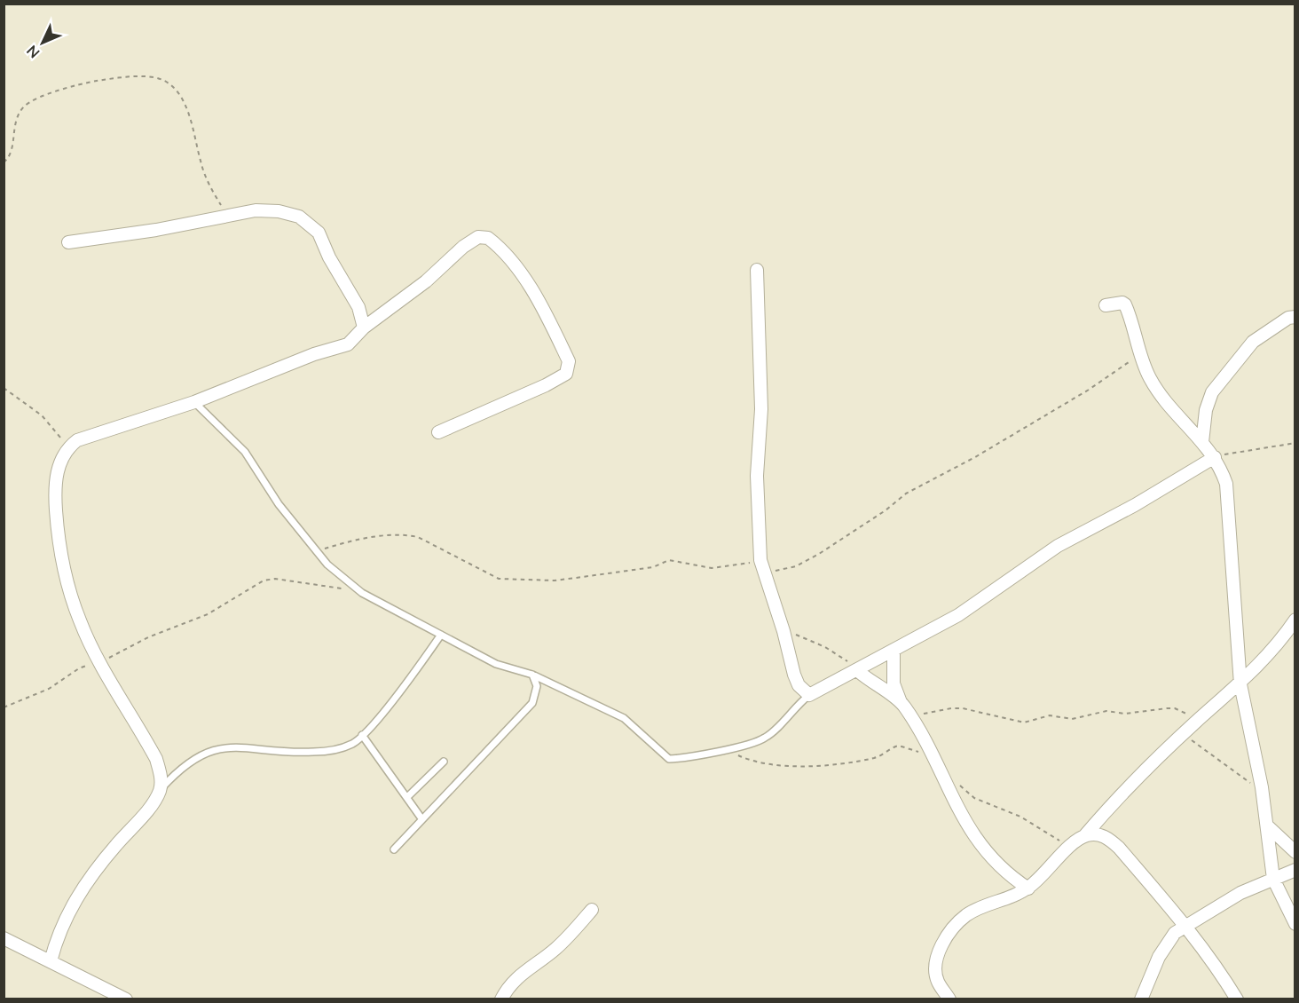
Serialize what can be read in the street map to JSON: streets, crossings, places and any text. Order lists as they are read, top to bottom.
{
  "north": "bottom left"
}
